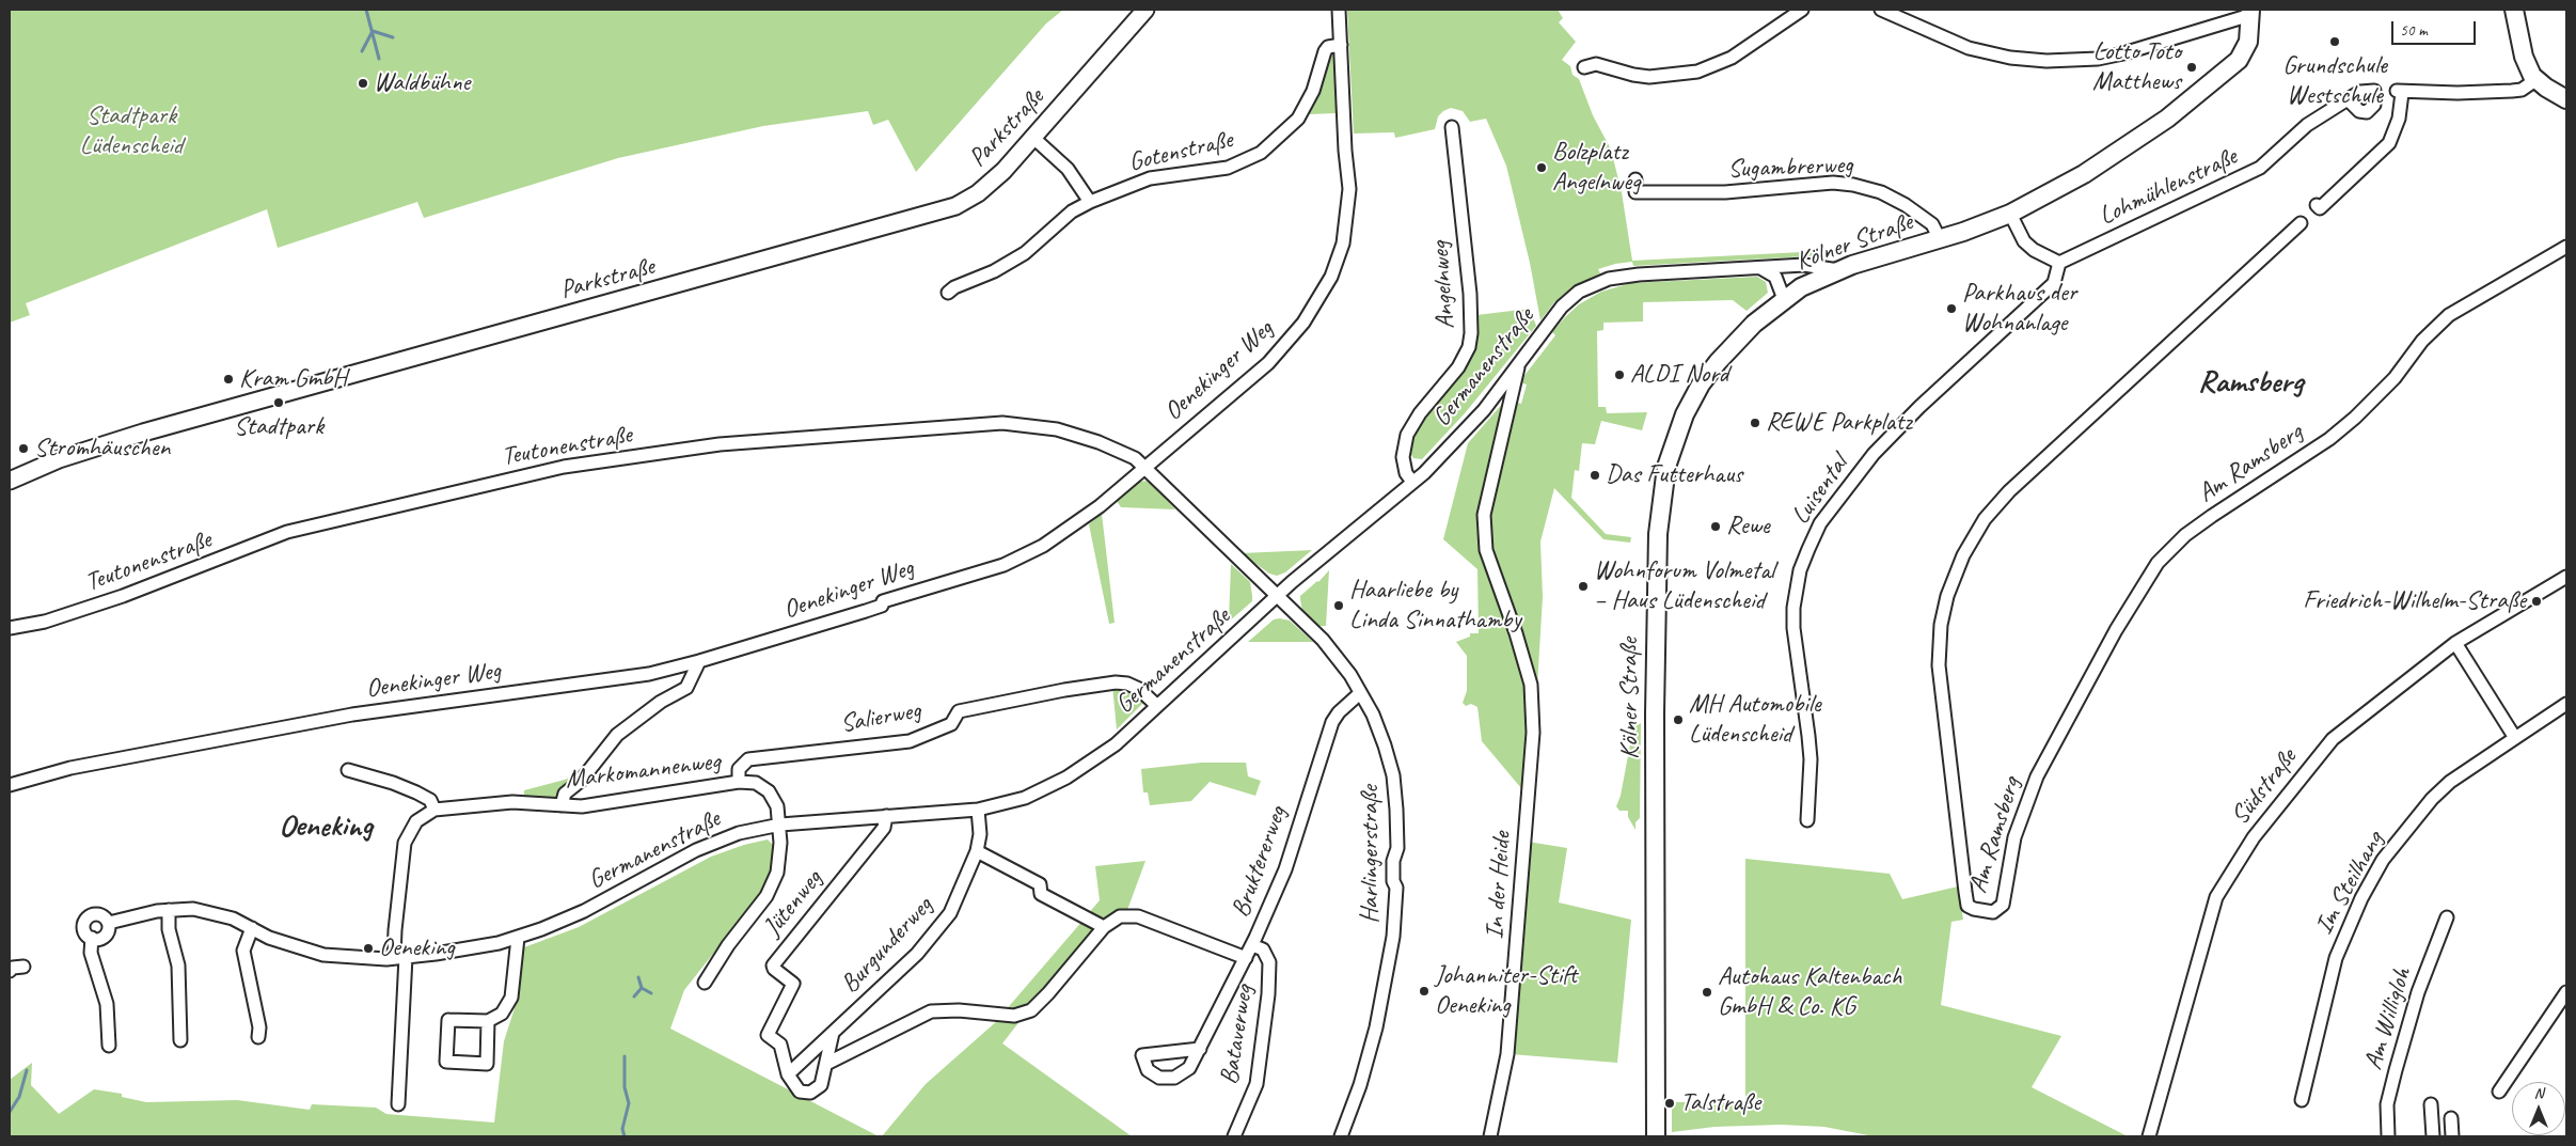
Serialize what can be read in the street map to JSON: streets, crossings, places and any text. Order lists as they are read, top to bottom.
{
  "streets": {
    "main road": ["Kölner Straße"],
    "street": [
      "Parkstraße",
      "Gotenstraße",
      "Sugambrerweg",
      "Lohmühlenstraße",
      "Angelnweg",
      "Germanenstraße",
      "Oenekinger Weg",
      "Teutonenstraße",
      "Am Ramsberg",
      "Luisental",
      "Salierweg",
      "Markomannenweg",
      "Südstraße",
      "Harlingerstraße",
      "Bruktererweg",
      "Im Steilhang",
      "In der Heide",
      "Jütenweg",
      "Burgunderweg",
      "Am Willigloh",
      "Bataverweg"
    ]
  },
  "crossings": [
    ["Gotenstraße", "Oenekinger Weg"],
    ["Sugambrerweg", "Kölner Straße"],
    ["Lohmühlenstraße", "Luisental"],
    ["Kölner Straße", "Germanenstraße"],
    ["Angelnweg", "Germanenstraße"],
    ["Germanenstraße", "Salierweg"],
    ["Germanenstraße", "Markomannenweg"],
    ["Germanenstraße", "Harlingerstraße"],
    ["Germanenstraße", "In der Heide"],
    ["Germanenstraße", "Jütenweg"],
    ["Germanenstraße", "Burgunderweg"],
    ["Oenekinger Weg", "Teutonenstraße"],
    ["Oenekinger Weg", "Harlingerstraße"],
    ["Teutonenstraße", "Harlingerstraße"],
    ["Salierweg", "Markomannenweg"],
    ["Harlingerstraße", "Bruktererweg"],
    ["Bruktererweg", "Bataverweg"],
    ["Jütenweg", "Burgunderweg"]
  ],
  "districts": ["Ramsberg", "Oeneking"],
  "parks": ["Stadtpark Lüdenscheid"],
  "places": [
    "Grundschule Westschule",
    "Lotto Toto Matthews",
    "Waldbühne",
    "Bolzplatz Angelnweg",
    "Parkhaus der Wohnanlage",
    "ALDI Nord",
    "Kram GmbH",
    "Stadtpark",
    "REWE Parkplatz",
    "Stromhäuschen",
    "Das Futterhaus",
    "Rewe",
    "Wohnforum Volmetal – Haus Lüdenscheid",
    "Friedrich-Wilhelm-Straße",
    "Haarliebe by Linda Sinnathamby",
    "MH Automobile Lüdenscheid",
    "Oeneking",
    "Johanniter-Stift Oeneking",
    "Autohaus Kaltenbach GmbH & Co. KG",
    "Talstraße"
  ],
  "scale_bar": "50 m",
  "north": "top"
}
